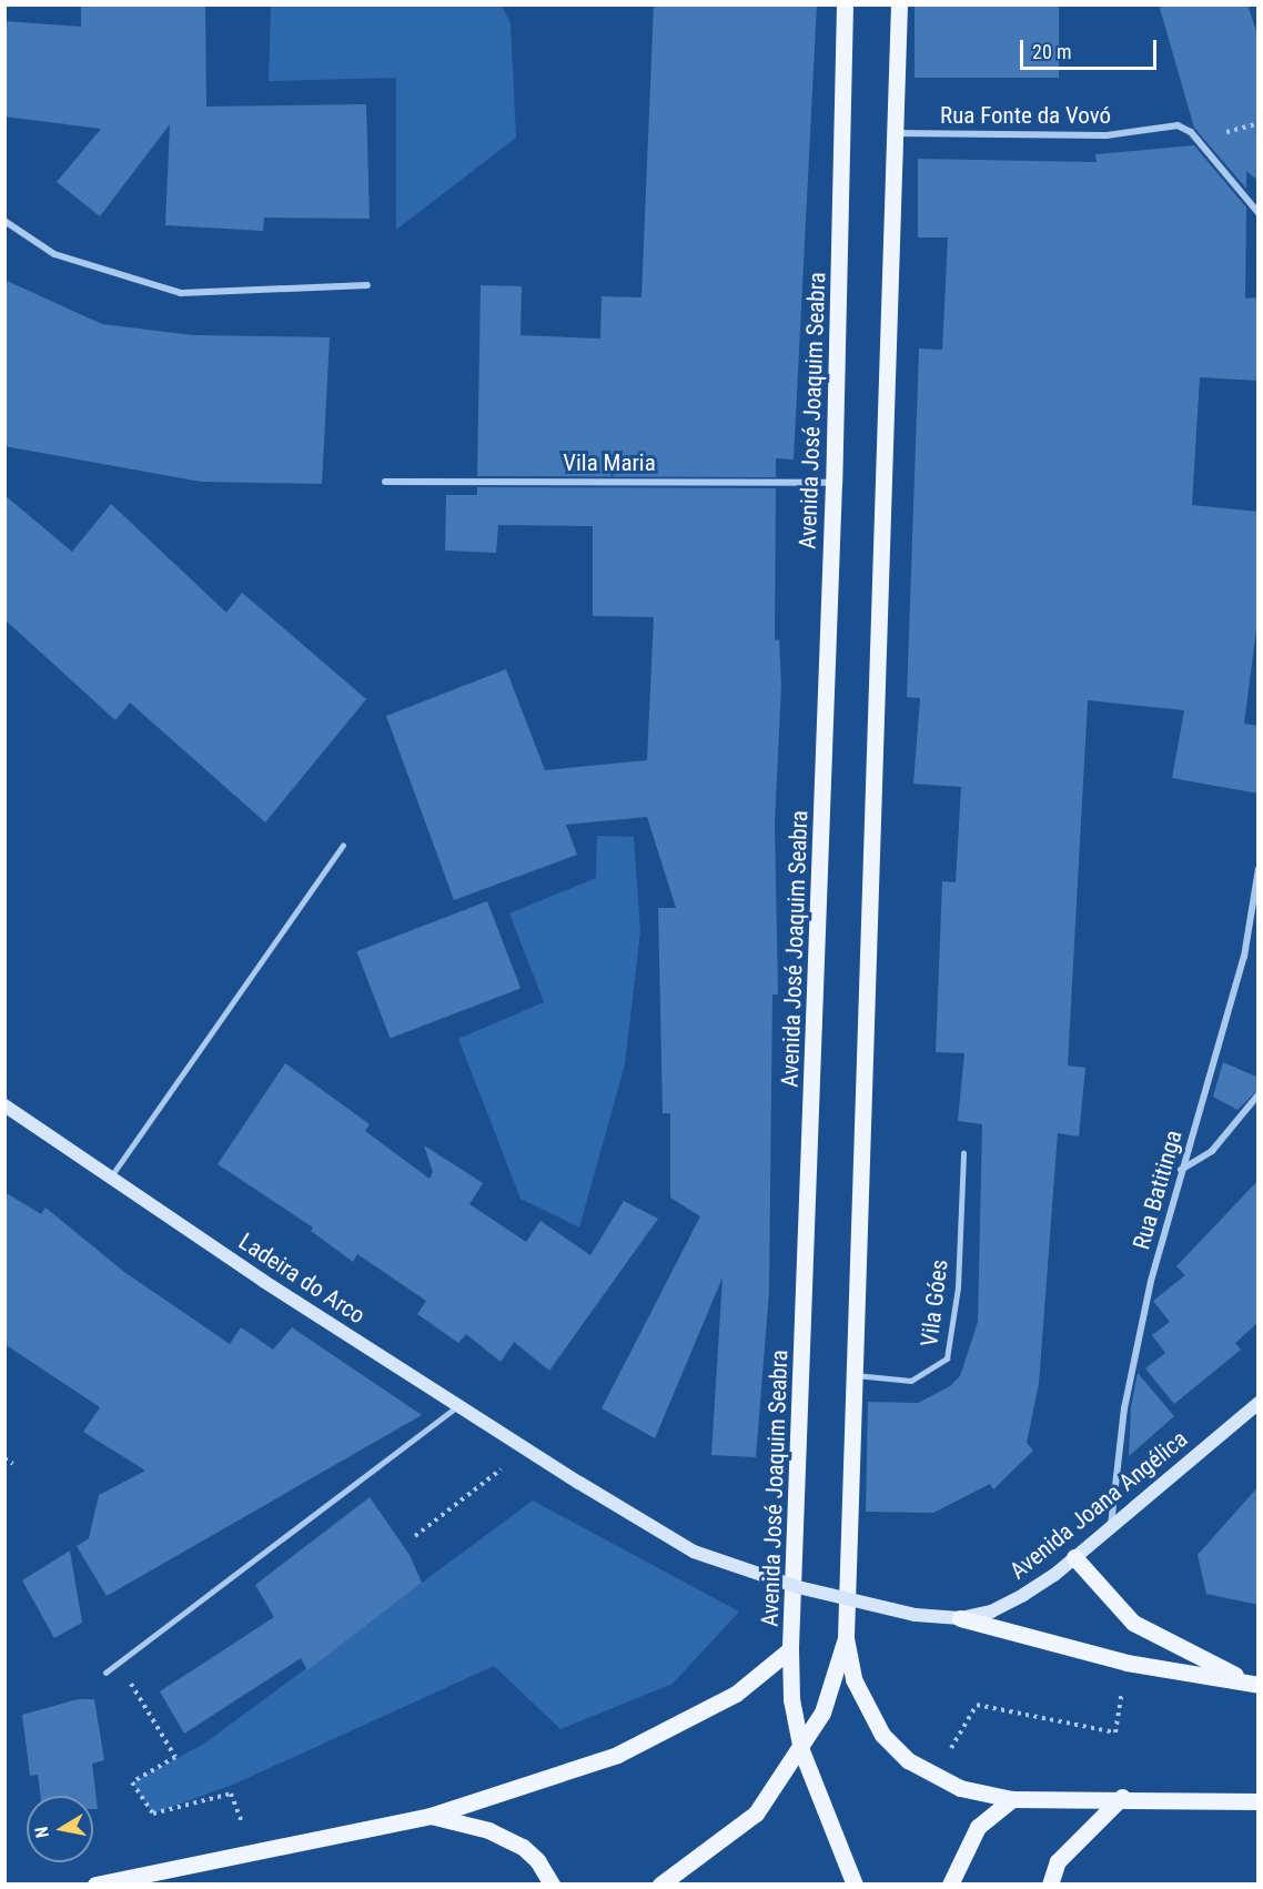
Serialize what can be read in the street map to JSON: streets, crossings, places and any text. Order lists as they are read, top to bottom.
{
  "streets": {
    "main road": ["Avenida José Joaquim Seabra", "Ladeira do Arco", "Avenida Joana Angélica"],
    "street": ["Rua Fonte da Vovó", "Vila Maria", "Rua Batitinga"],
    "lane": ["Vila Góes"]
  },
  "crossings": [
    ["Avenida José Joaquim Seabra", "Vila Maria"],
    ["Rua Batitinga", "Avenida Joana Angélica"],
    ["Ladeira do Arco", "Avenida Joana Angélica"]
  ],
  "scale_bar": "20 m",
  "north": "left"
}
